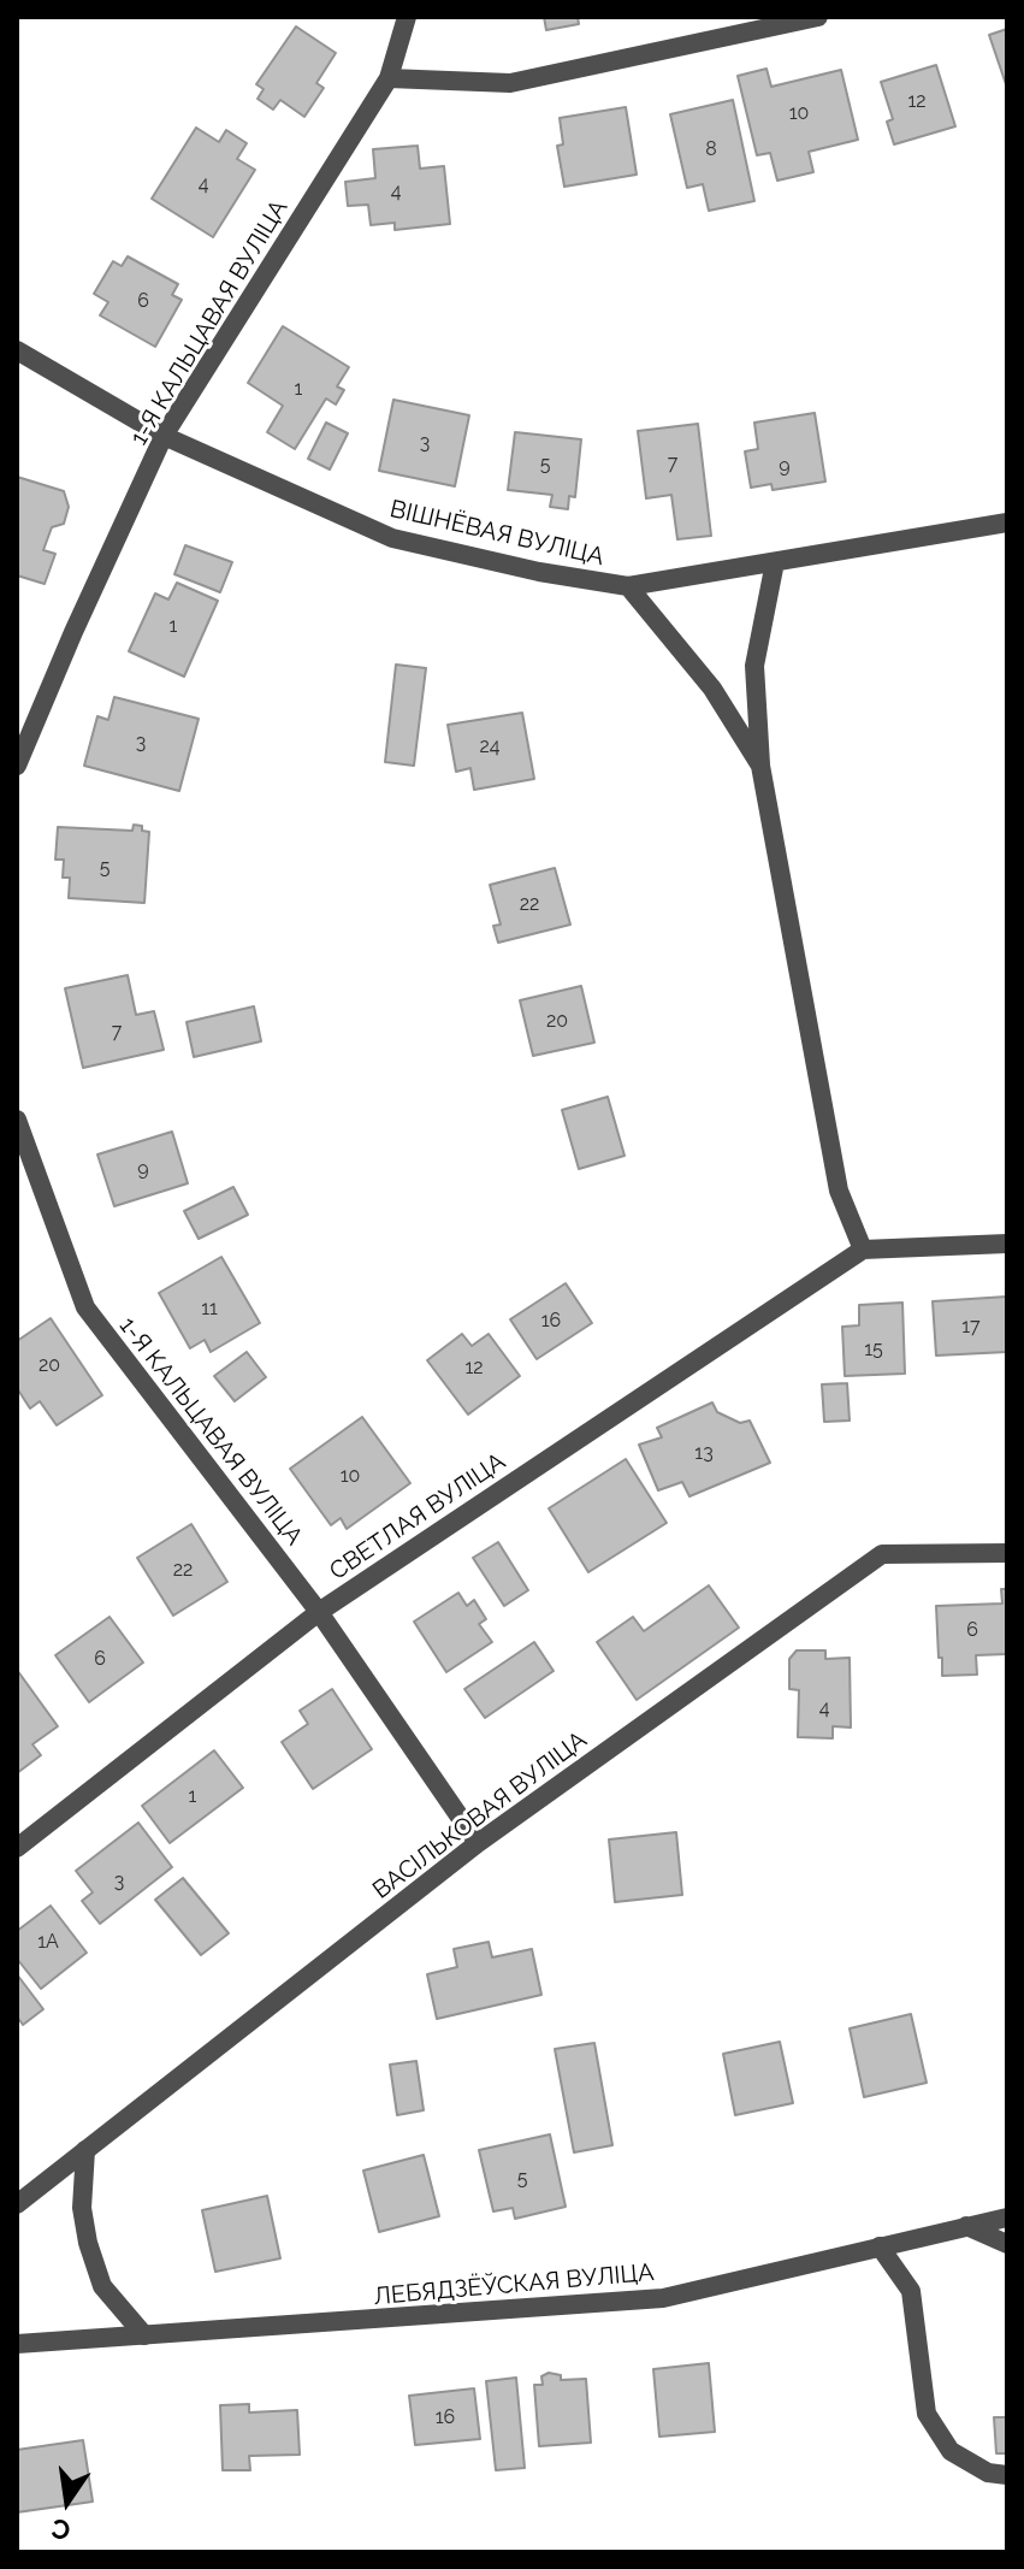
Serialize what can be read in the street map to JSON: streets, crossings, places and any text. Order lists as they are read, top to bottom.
{
  "streets": {
    "street": [
      "1-Я КАЛЬЦАВАЯ ВУЛІЦА",
      "ВІШНЁВАЯ ВУЛІЦА",
      "СВЕТЛАЯ ВУЛІЦА",
      "ВАСІЛЬКОВАЯ ВУЛІЦА",
      "ЛЕБЯДЗЁЎСКАЯ ВУЛІЦА"
    ]
  },
  "crossings": [
    ["1-Я КАЛЬЦАВАЯ ВУЛІЦА", "ВІШНЁВАЯ ВУЛІЦА"],
    ["1-Я КАЛЬЦАВАЯ ВУЛІЦА", "СВЕТЛАЯ ВУЛІЦА"],
    ["1-Я КАЛЬЦАВАЯ ВУЛІЦА", "ВАСІЛЬКОВАЯ ВУЛІЦА"]
  ],
  "house_numbers": [
    "12",
    "10",
    "8",
    "4",
    "4",
    "6",
    "1",
    "3",
    "7",
    "5",
    "9",
    "1",
    "3",
    "24",
    "5",
    "22",
    "20",
    "7",
    "9",
    "11",
    "16",
    "17",
    "15",
    "20",
    "12",
    "13",
    "10",
    "22",
    "6",
    "6",
    "4",
    "1",
    "3",
    "1А",
    "5",
    "16"
  ],
  "north": "bottom"
}
